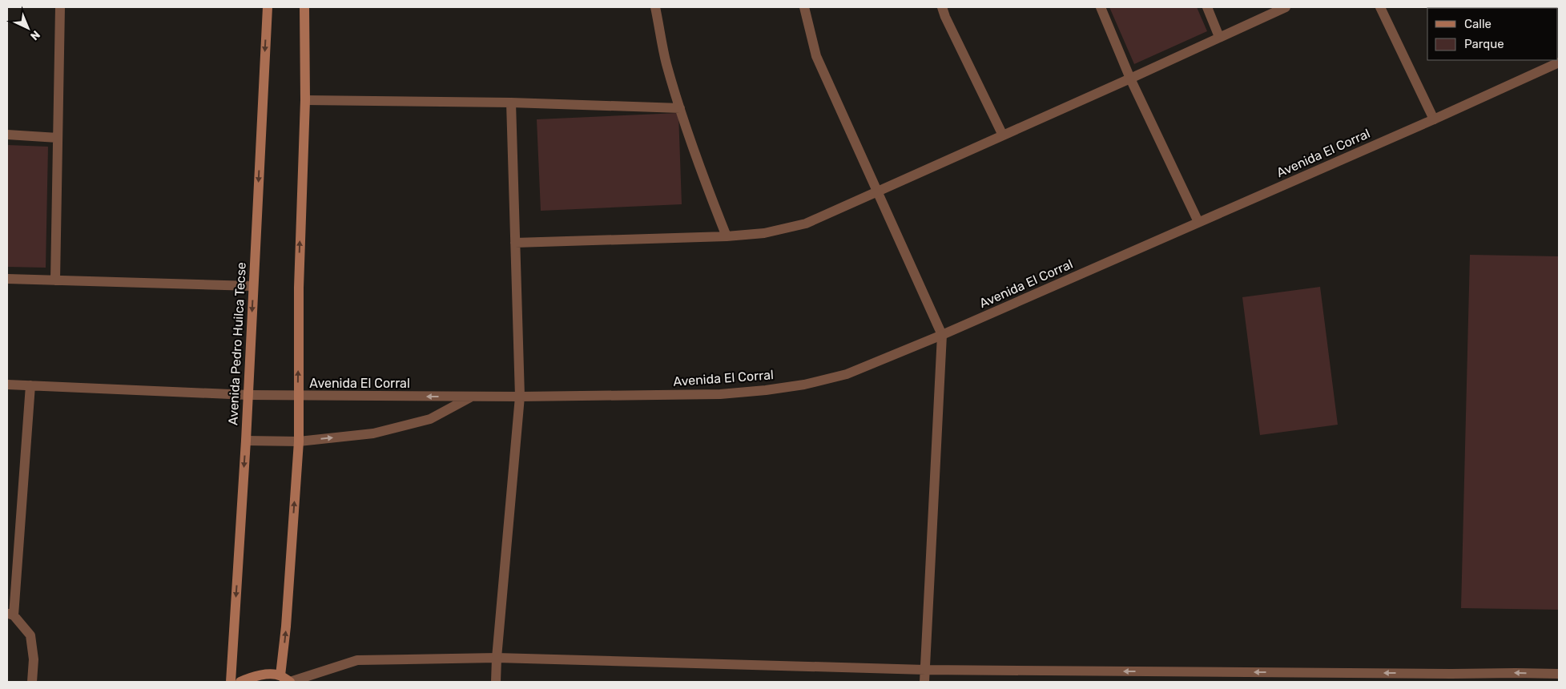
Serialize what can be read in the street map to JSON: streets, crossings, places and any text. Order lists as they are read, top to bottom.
{
  "streets": {
    "main road": ["Avenida Pedro Huilca Tecse"],
    "street": ["Avenida El Corral"]
  },
  "crossings": [
    ["Avenida El Corral", "Avenida Pedro Huilca Tecse"]
  ],
  "legend": ["Calle", "Parque"],
  "north": "bottom right"
}
